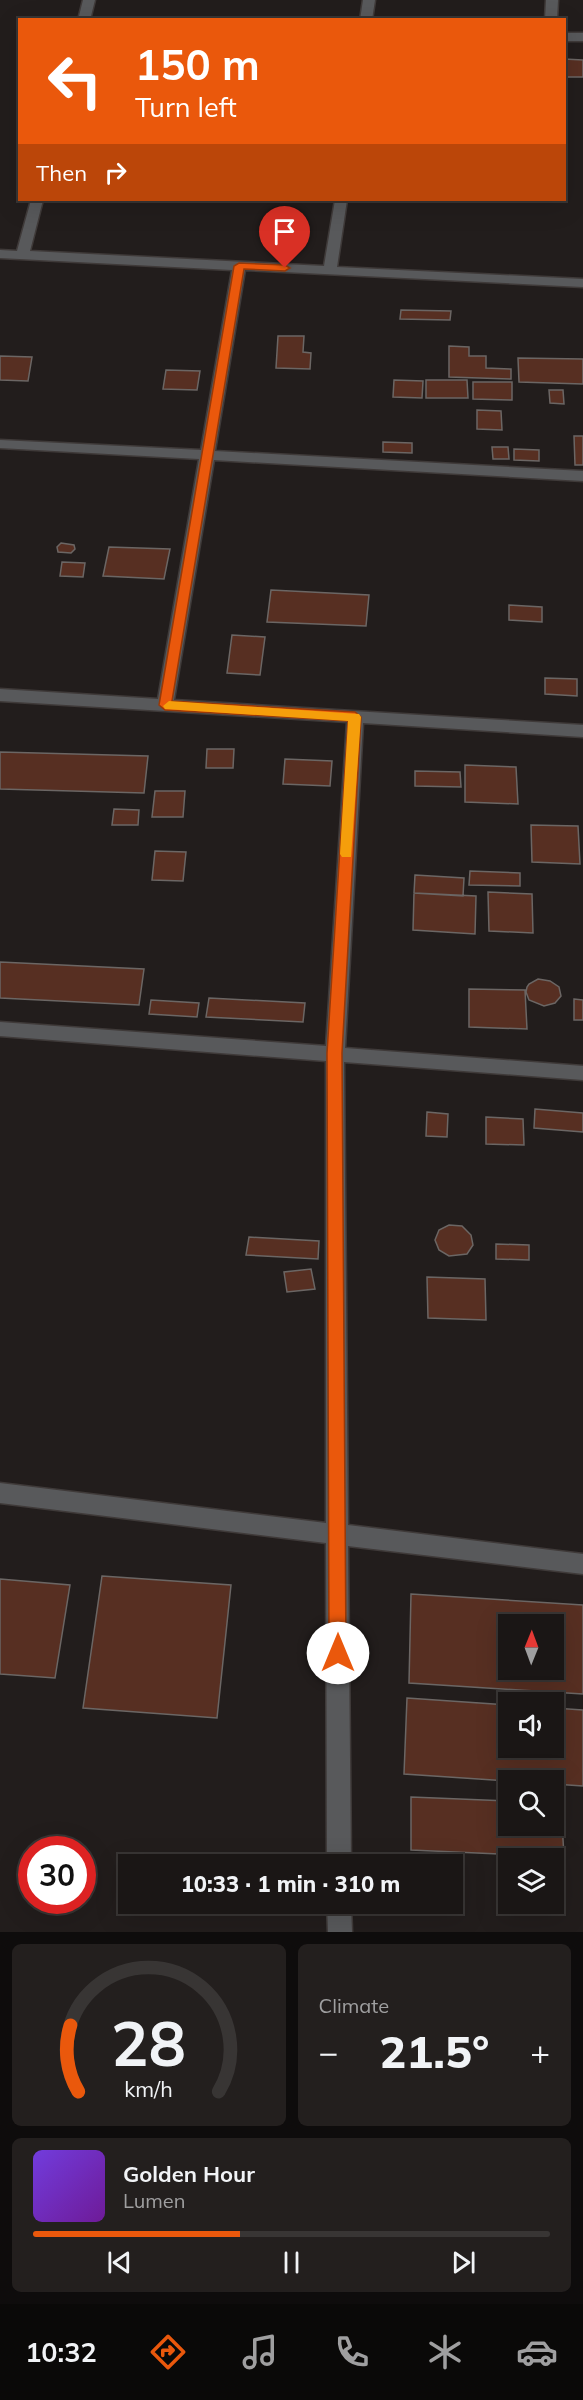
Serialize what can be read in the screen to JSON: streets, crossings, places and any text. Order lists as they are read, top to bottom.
{
  "north": "top",
  "page": {
    "turn": ["150 m", "Turn left"],
    "then": "Then",
    "limit": "30",
    "trip": "10:33 · 1 min · 310 m",
    "tile": "Climate",
    "heat": ["−", "21.5°", "+"],
    "song": ["Golden Hour", "Lumen"],
    "tabs": "10:32",
    "gauge": ["28", "km/h"]
  }
}
